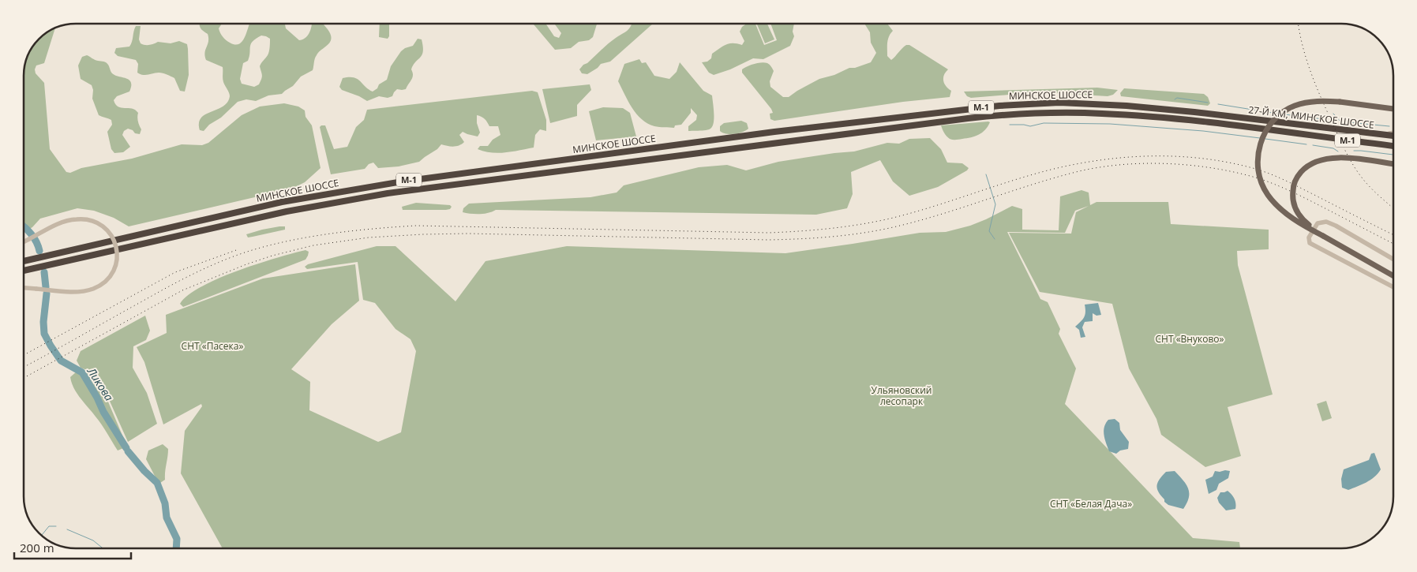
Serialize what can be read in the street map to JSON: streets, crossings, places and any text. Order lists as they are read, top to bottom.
{
  "streets": {
    "highway": ["МИНСКОЕ ШОССЕ", "М-1", "27-Й КМ, МИНСКОЕ ШОССЕ"]
  },
  "crossings": [
    ["МИНСКОЕ ШОССЕ", "27-Й КМ, МИНСКОЕ ШОССЕ"]
  ],
  "water": ["Ликова"],
  "parks": [
    "СНТ «Внуково»",
    "СНТ «Пасека»",
    "Ульяновский лесопарк",
    "СНТ «Белая Дача»"
  ],
  "scale_bar": "200 m"
}
